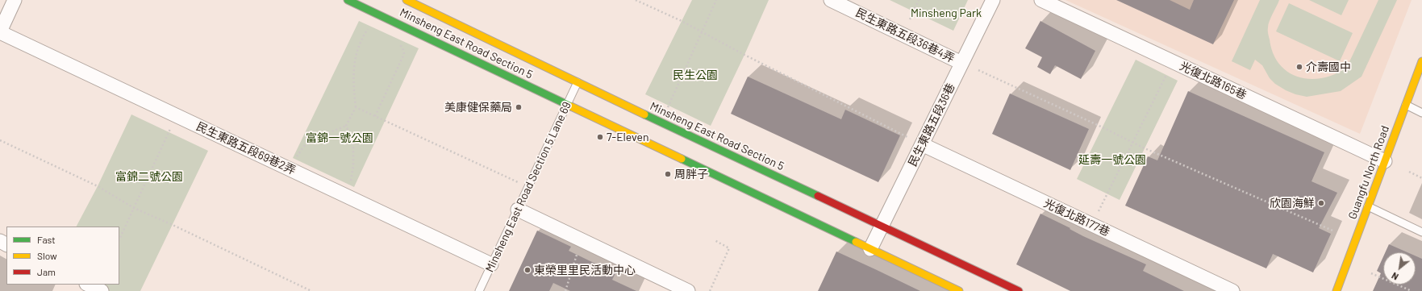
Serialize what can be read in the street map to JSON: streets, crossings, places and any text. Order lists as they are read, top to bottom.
{
  "streets": {
    "street": [
      "民生東路五段36巷4弄",
      "Minsheng East Road Section 5",
      "光復北路165巷",
      "民生東路五段36巷",
      "民生東路五段69巷2弄",
      "Guangfu North Road",
      "光復北路177巷"
    ],
    "lane": ["Minsheng East Road Section 5 Lane 69"]
  },
  "crossings": [
    ["民生東路五段36巷4弄", "民生東路五段36巷"],
    ["Minsheng East Road Section 5", "民生東路五段36巷"],
    ["Minsheng East Road Section 5", "Minsheng East Road Section 5 Lane 69"],
    ["光復北路165巷", "Guangfu North Road"],
    ["民生東路五段36巷", "光復北路177巷"],
    ["民生東路五段69巷2弄", "Minsheng East Road Section 5 Lane 69"]
  ],
  "parks": [
    "Minsheng Park",
    "民生公園",
    "富錦一號公園",
    "延壽一號公園",
    "富錦二號公園"
  ],
  "places": [
    "介壽國中",
    "美康健保藥局",
    "7-Eleven",
    "周胖子",
    "欣園海鮮",
    "東榮里里民活動中心"
  ],
  "legend": ["Fast", "Slow", "Jam"],
  "north": "bottom left"
}
